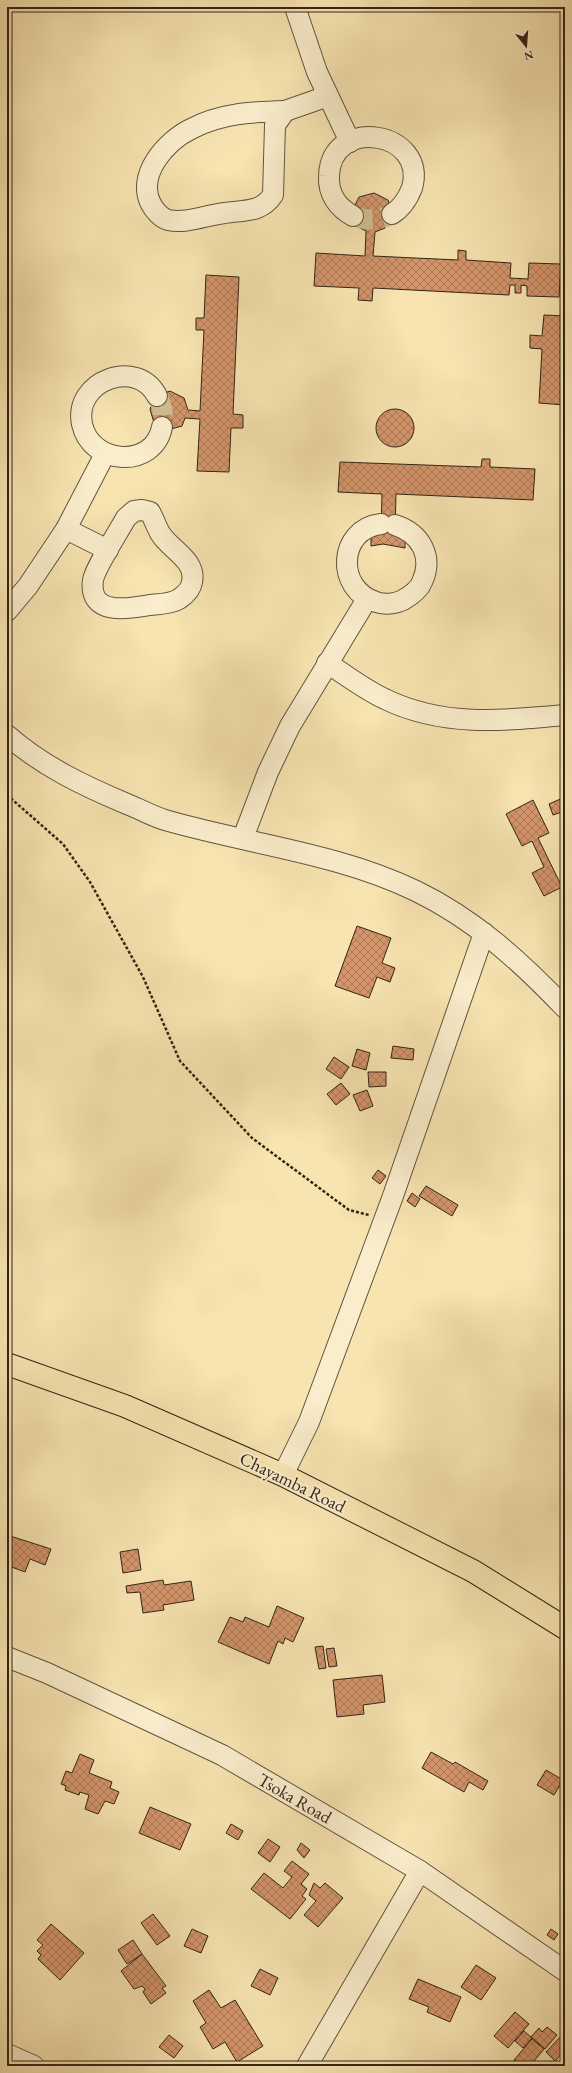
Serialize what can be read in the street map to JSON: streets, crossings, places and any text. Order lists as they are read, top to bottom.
{
  "streets": {
    "main road": ["Chayamba Road"],
    "street": ["Tsoka Road"]
  },
  "north": "bottom"
}
